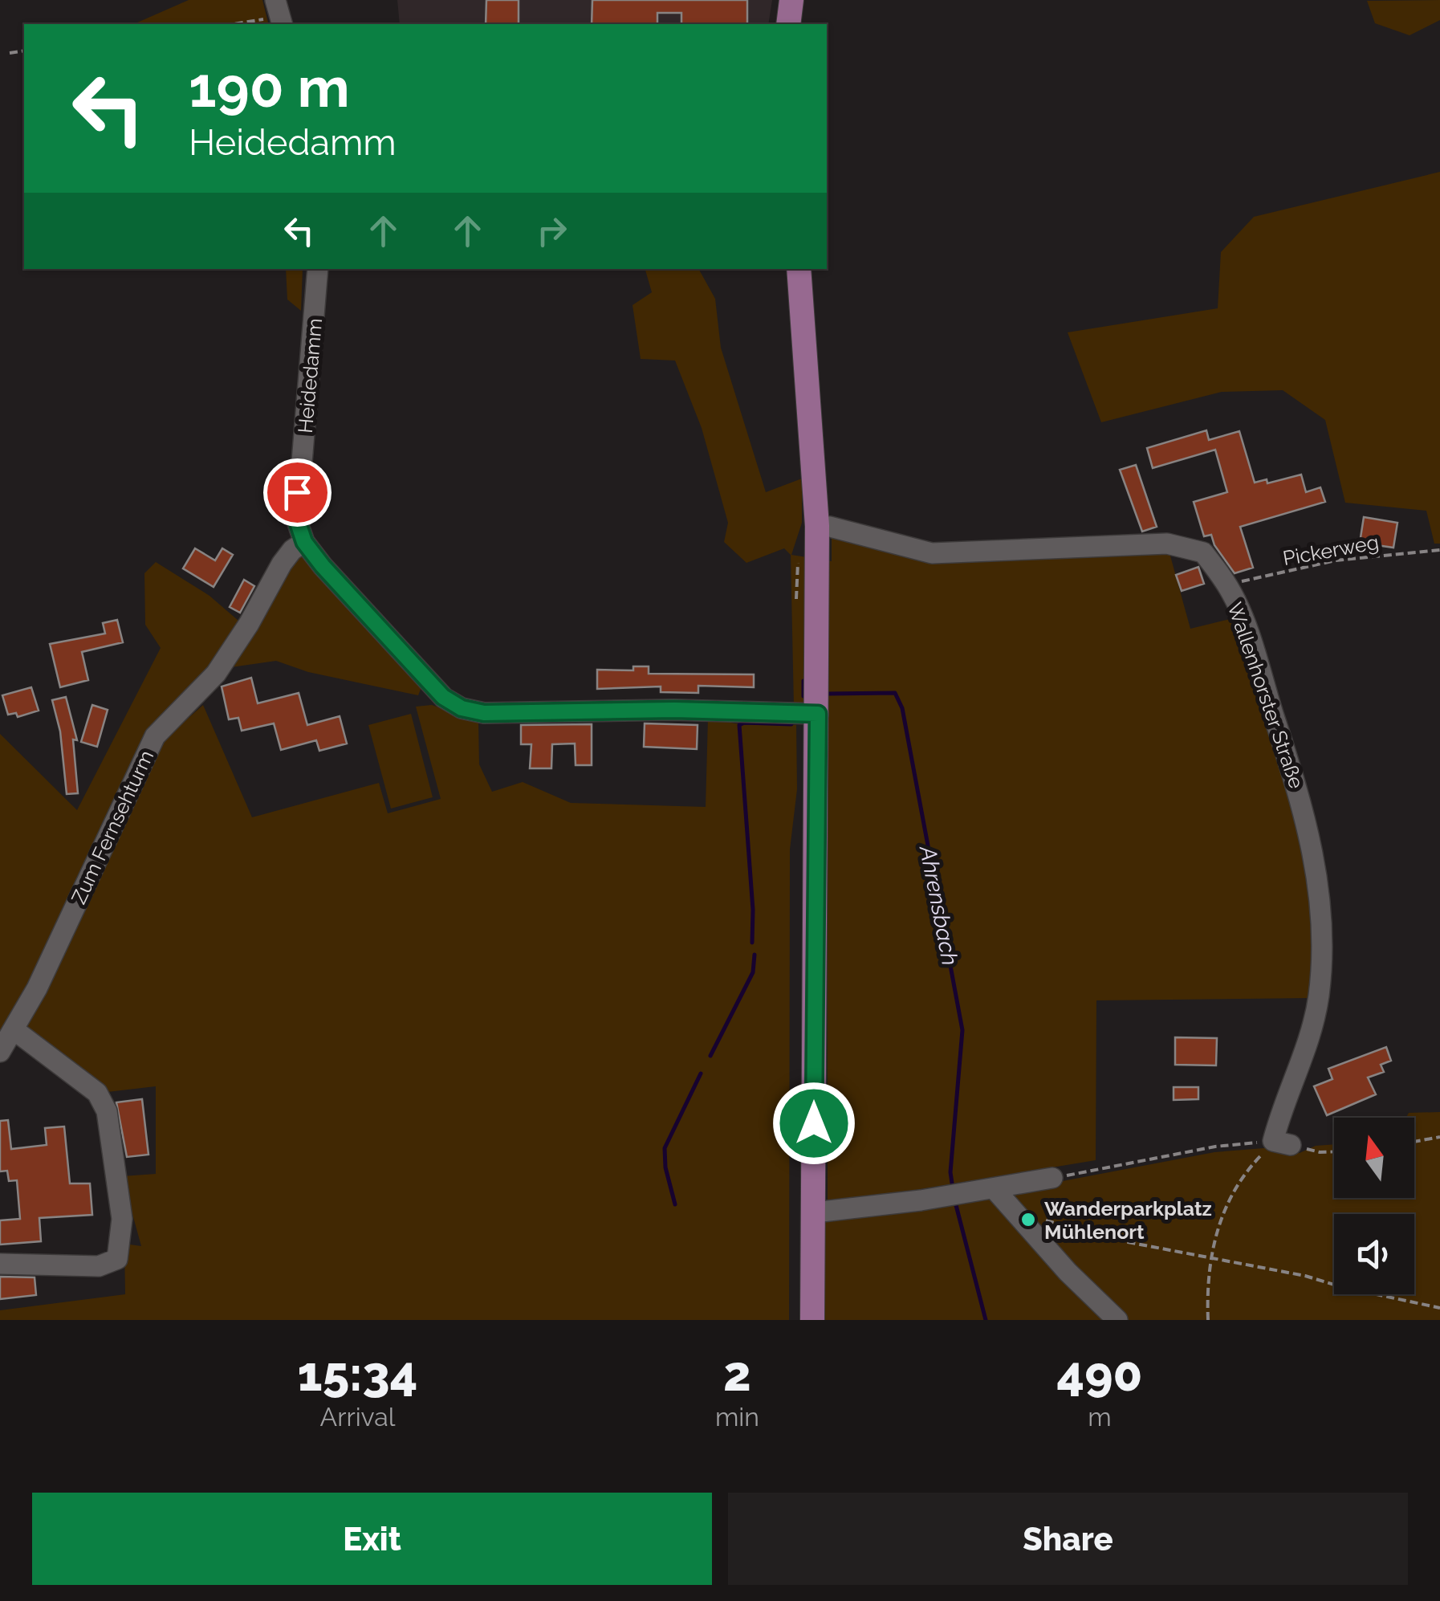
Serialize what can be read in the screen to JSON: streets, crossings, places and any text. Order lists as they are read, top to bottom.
{
  "streets": {
    "street": ["Heidedamm", "Wallenhorster Straße", "Zum Fernsehturm"],
    "path": ["Pickerweg"]
  },
  "crossings": [
    ["Heidedamm", "Zum Fernsehturm"],
    ["Pickerweg", "Wallenhorster Straße"]
  ],
  "water": ["Ahrensbach"],
  "places": ["Wanderparkplatz Mühlenort"],
  "north": "top",
  "page": {
    "turn": ["190 m", "Heidedamm"],
    "eta": [
      "15:34",
      "Arrival",
      "2",
      "min",
      "490",
      "m"
    ],
    "buttons": ["Exit", "Share"]
  }
}
